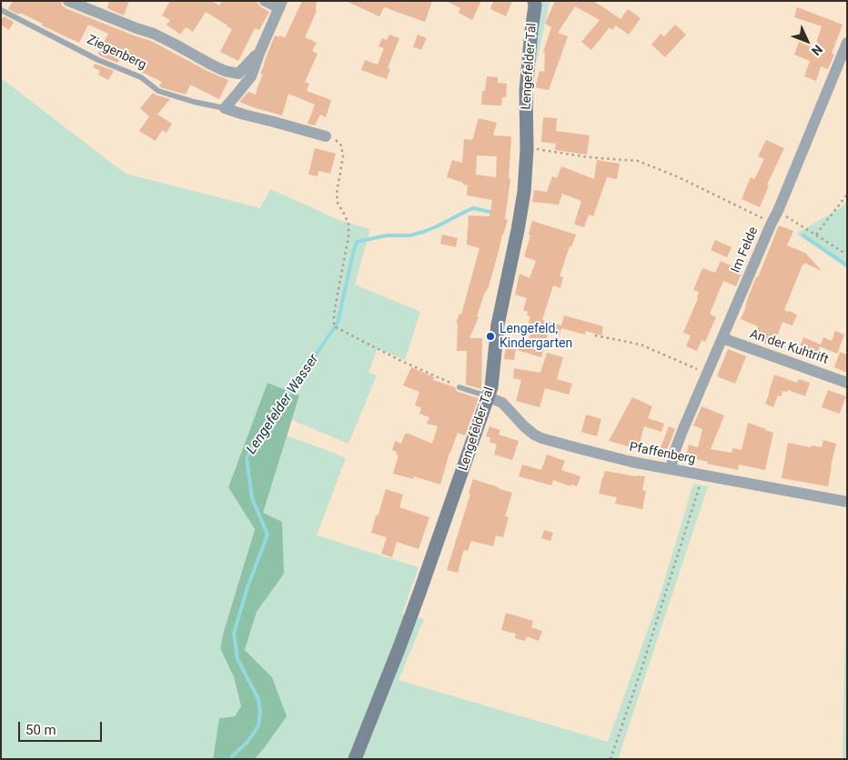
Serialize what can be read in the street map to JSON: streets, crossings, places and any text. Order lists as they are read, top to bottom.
{
  "streets": {
    "street": [
      "Ziegenberg",
      "Lengefelder Tal",
      "Im Felde",
      "An der Kuhtrift",
      "Pfaffenberg"
    ]
  },
  "crossings": [
    ["Lengefelder Tal", "Pfaffenberg"],
    ["Im Felde", "An der Kuhtrift"],
    ["Im Felde", "Pfaffenberg"]
  ],
  "water": ["Lengefelder Wasser"],
  "places": ["Lengefeld, Kindergarten"],
  "scale_bar": "50 m",
  "north": "bottom right"
}
